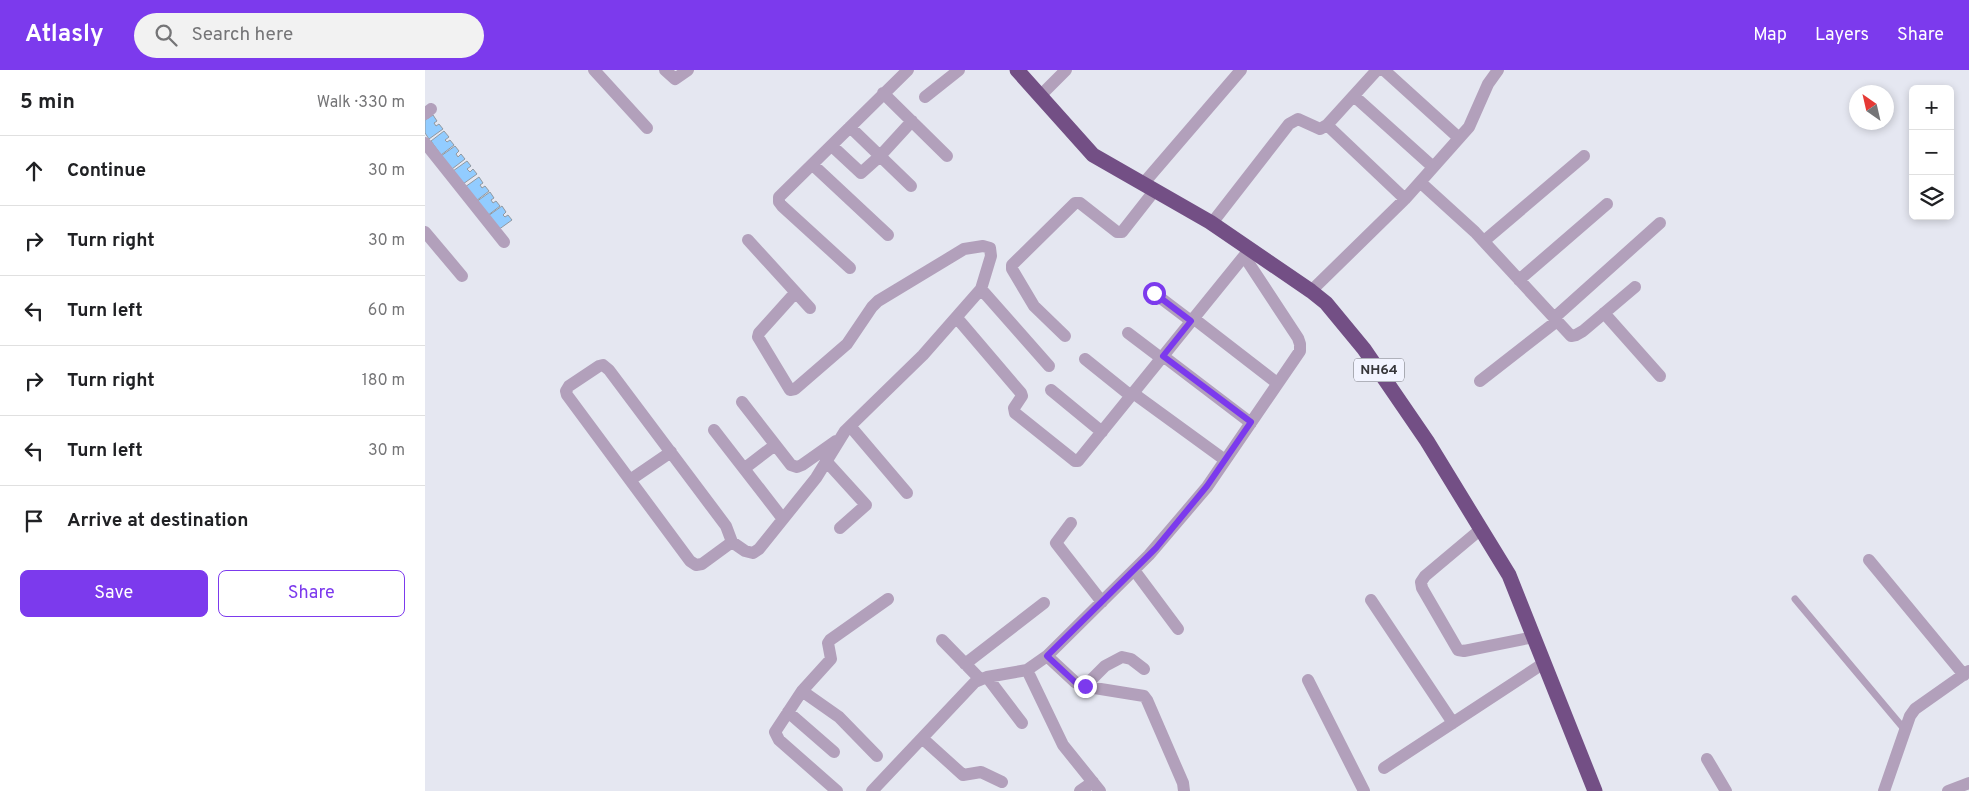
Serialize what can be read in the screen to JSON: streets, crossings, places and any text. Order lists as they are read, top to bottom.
{
  "streets": {
    "highway": ["NH64"]
  },
  "north": "top left",
  "page": {
    "header": "Atlasly",
    "search": "Search here",
    "nav": ["Map", "Layers", "Share"],
    "heading": ["5 min", "Walk · 330 m"],
    "map_buttons": ["+", "−"],
    "list": [
      ["Continue", "30 m"],
      ["Turn right", "30 m"],
      ["Turn left", "60 m"],
      ["Turn right", "180 m"],
      ["Turn left", "30 m"],
      "Arrive at destination"
    ],
    "buttons": ["Save", "Share"]
  }
}
